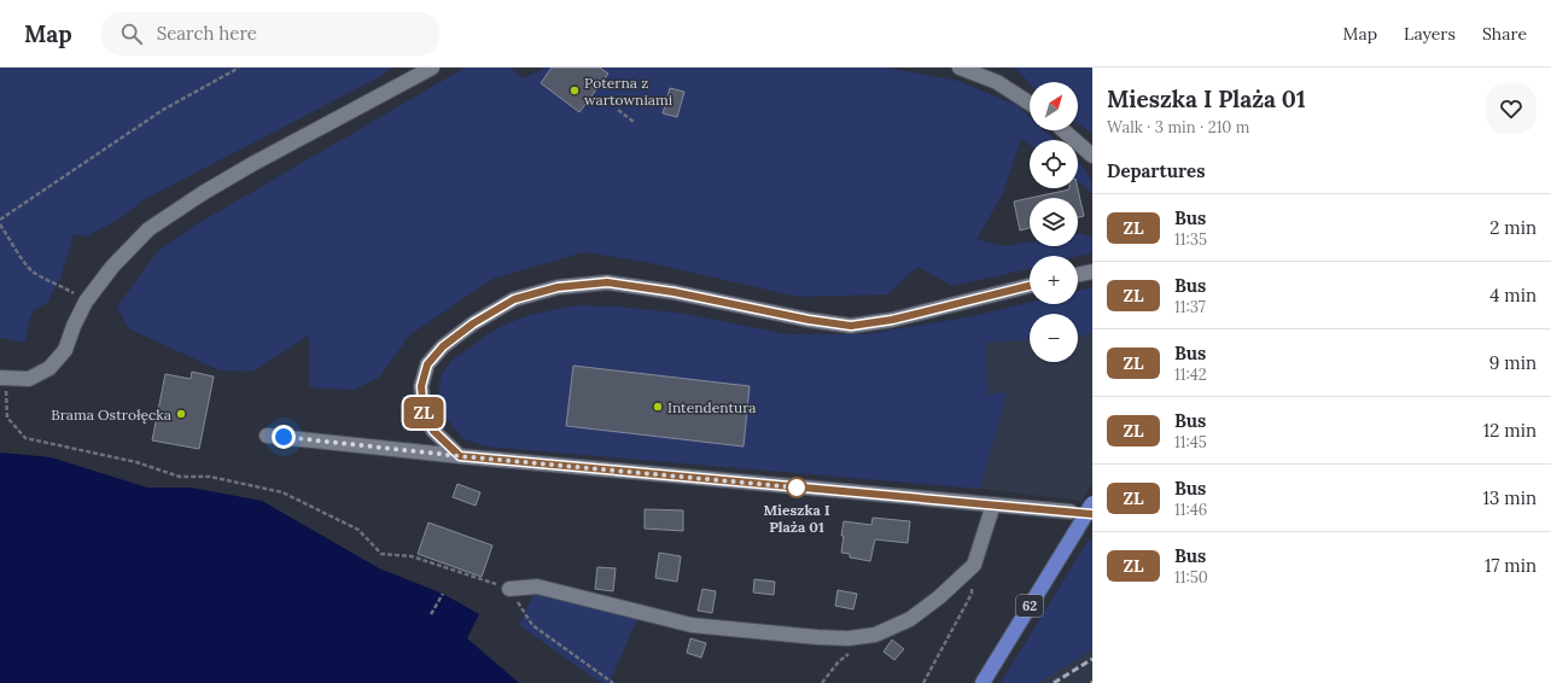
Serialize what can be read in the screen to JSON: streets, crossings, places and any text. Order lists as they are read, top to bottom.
{
  "streets": {
    "main road": ["62"]
  },
  "places": [
    "Poterna z wartowniami",
    "Intendentura",
    "Brama Ostrołęcka",
    "Mieszka I Plaża 01"
  ],
  "lines": ["bus line ZL"],
  "north": "top right",
  "page": {
    "header": "Map",
    "search": "Search here",
    "nav": ["Map", "Layers", "Share"],
    "on_map": "ZL",
    "heading": [
      ["Mieszka I Plaża 01", "Walk · 3 min · 210 m"],
      "Departures"
    ],
    "map_buttons": ["+", "−"],
    "list": [
      {
        "mark": "ZL",
        "name": "Bus",
        "note": "11:35",
        "value": "2 min"
      },
      {
        "mark": "ZL",
        "name": "Bus",
        "note": "11:37",
        "value": "4 min"
      },
      {
        "mark": "ZL",
        "name": "Bus",
        "note": "11:42",
        "value": "9 min"
      },
      {
        "mark": "ZL",
        "name": "Bus",
        "note": "11:45",
        "value": "12 min"
      },
      {
        "mark": "ZL",
        "name": "Bus",
        "note": "11:46",
        "value": "13 min"
      },
      {
        "mark": "ZL",
        "name": "Bus",
        "note": "11:50",
        "value": "17 min"
      }
    ]
  }
}
